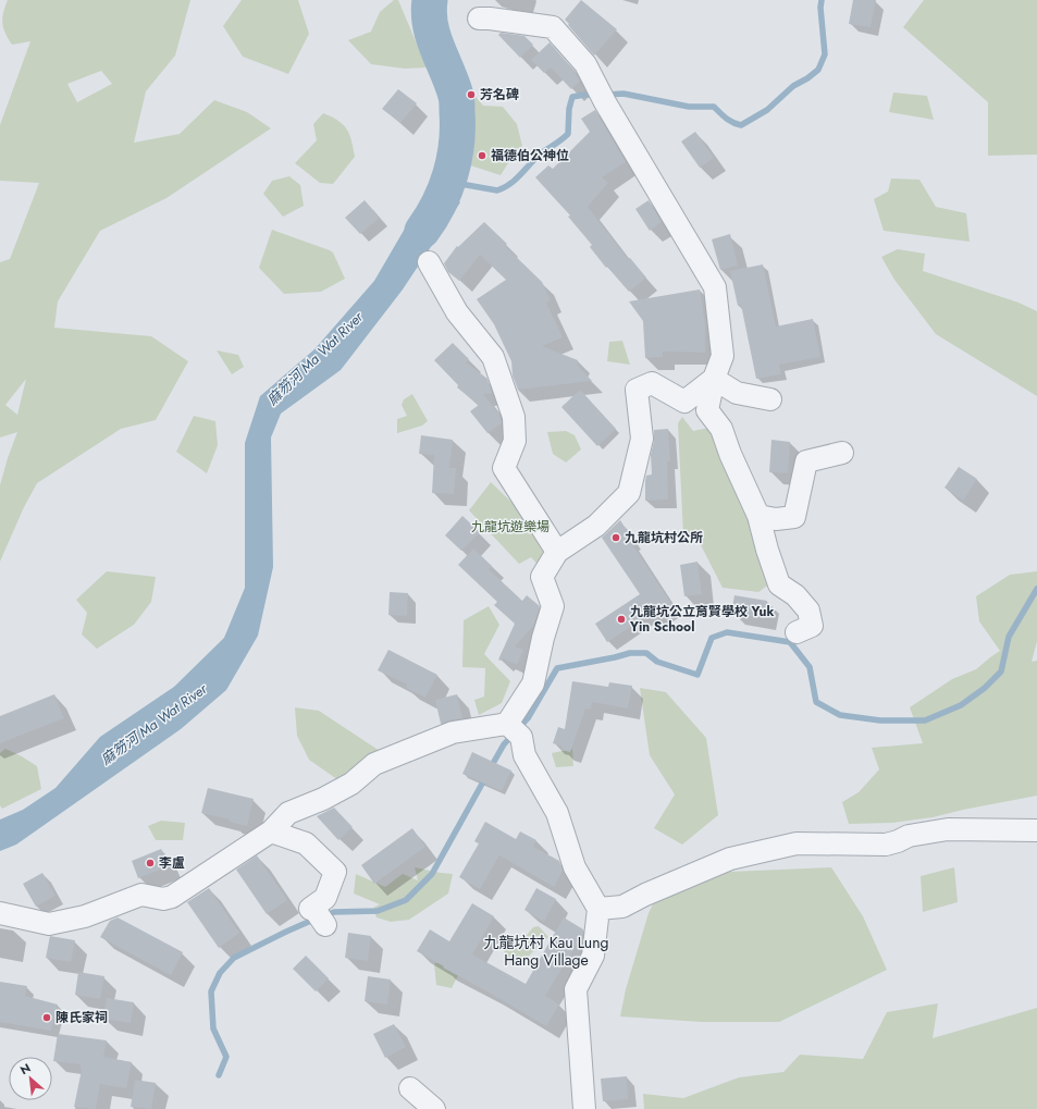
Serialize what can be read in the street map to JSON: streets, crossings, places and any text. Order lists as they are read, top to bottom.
{
  "districts": ["九龍坑村 Kau Lung Hang Village"],
  "water": ["麻笏河 Ma Wat River"],
  "parks": ["九龍坑遊樂場"],
  "places": [
    "芳名碑",
    "福德伯公神位",
    "九龍坑村公所",
    "九龍坑公立育賢學校 Yuk Yin School",
    "李盧",
    "陳氏家祠"
  ],
  "north": "top left"
}
